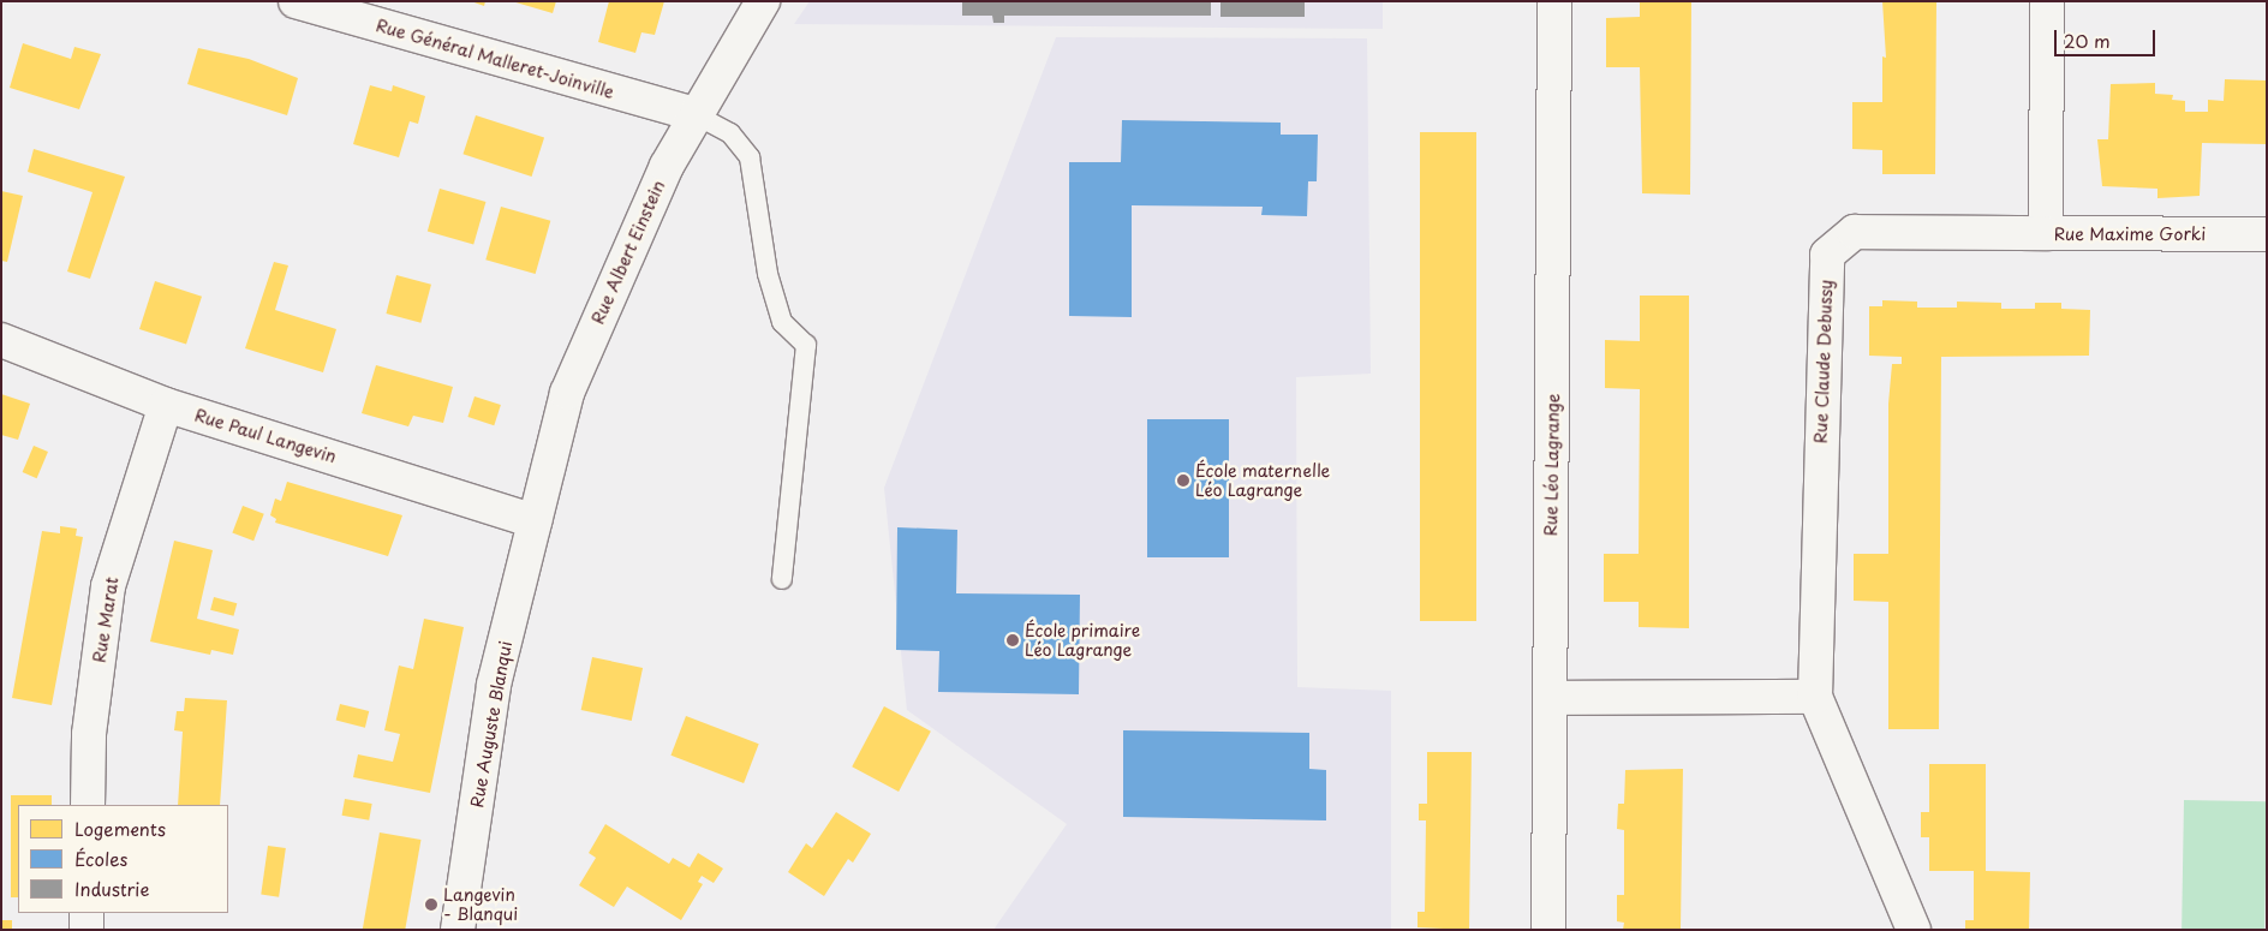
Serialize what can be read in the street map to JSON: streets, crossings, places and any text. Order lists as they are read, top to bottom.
{
  "streets": {
    "street": [
      "Rue Général Malleret-Joinville",
      "Rue Maxime Gorki",
      "Rue Albert Einstein",
      "Rue Claude Debussy",
      "Rue Paul Langevin",
      "Rue Léo Lagrange",
      "Rue Marat",
      "Rue Auguste Blanqui"
    ]
  },
  "crossings": [
    ["Rue Général Malleret-Joinville", "Rue Albert Einstein"],
    ["Rue Maxime Gorki", "Rue Claude Debussy"],
    ["Rue Albert Einstein", "Rue Paul Langevin"],
    ["Rue Albert Einstein", "Rue Auguste Blanqui"],
    ["Rue Paul Langevin", "Rue Marat"],
    ["Rue Paul Langevin", "Rue Auguste Blanqui"]
  ],
  "places": ["École maternelle Léo Lagrange", "École primaire Léo Lagrange", "Langevin - Blanqui"],
  "legend": ["Logements", "Écoles", "Industrie"],
  "scale_bar": "20 m"
}
